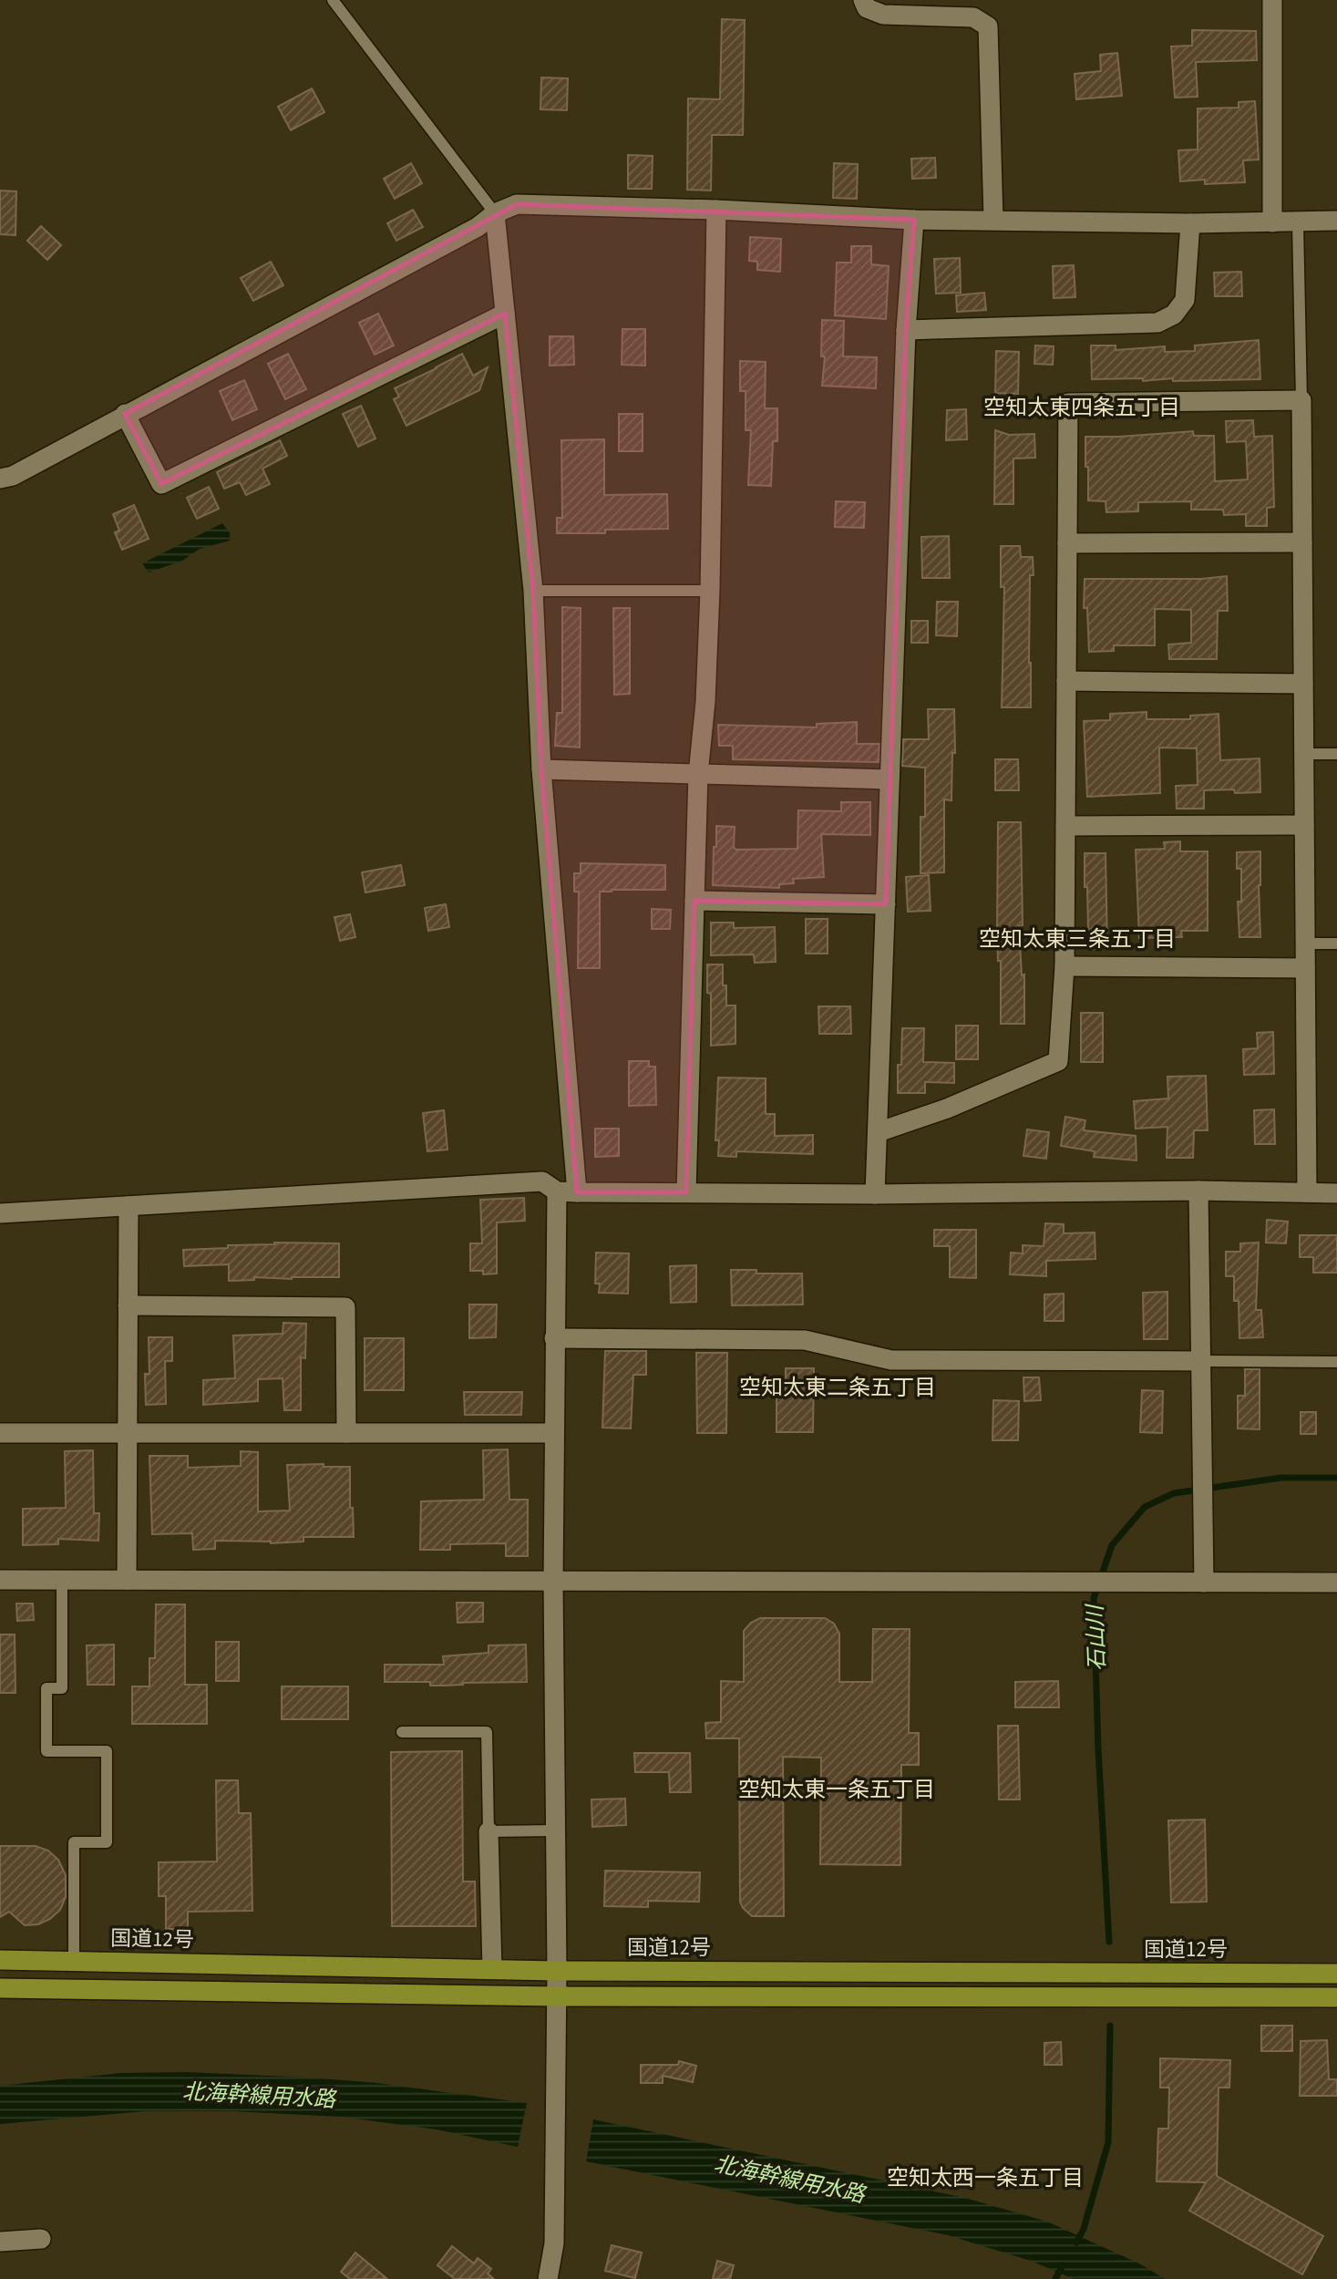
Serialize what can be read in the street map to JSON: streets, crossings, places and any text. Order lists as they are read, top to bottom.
{
  "streets": {
    "highway": ["国道12号"]
  },
  "districts": [
    "空知太東四条五丁目",
    "空知太東三条五丁目",
    "空知太東二条五丁目",
    "空知太東一条五丁目",
    "空知太西一条五丁目"
  ],
  "water": ["石山川", "北海幹線用水路"]
}
